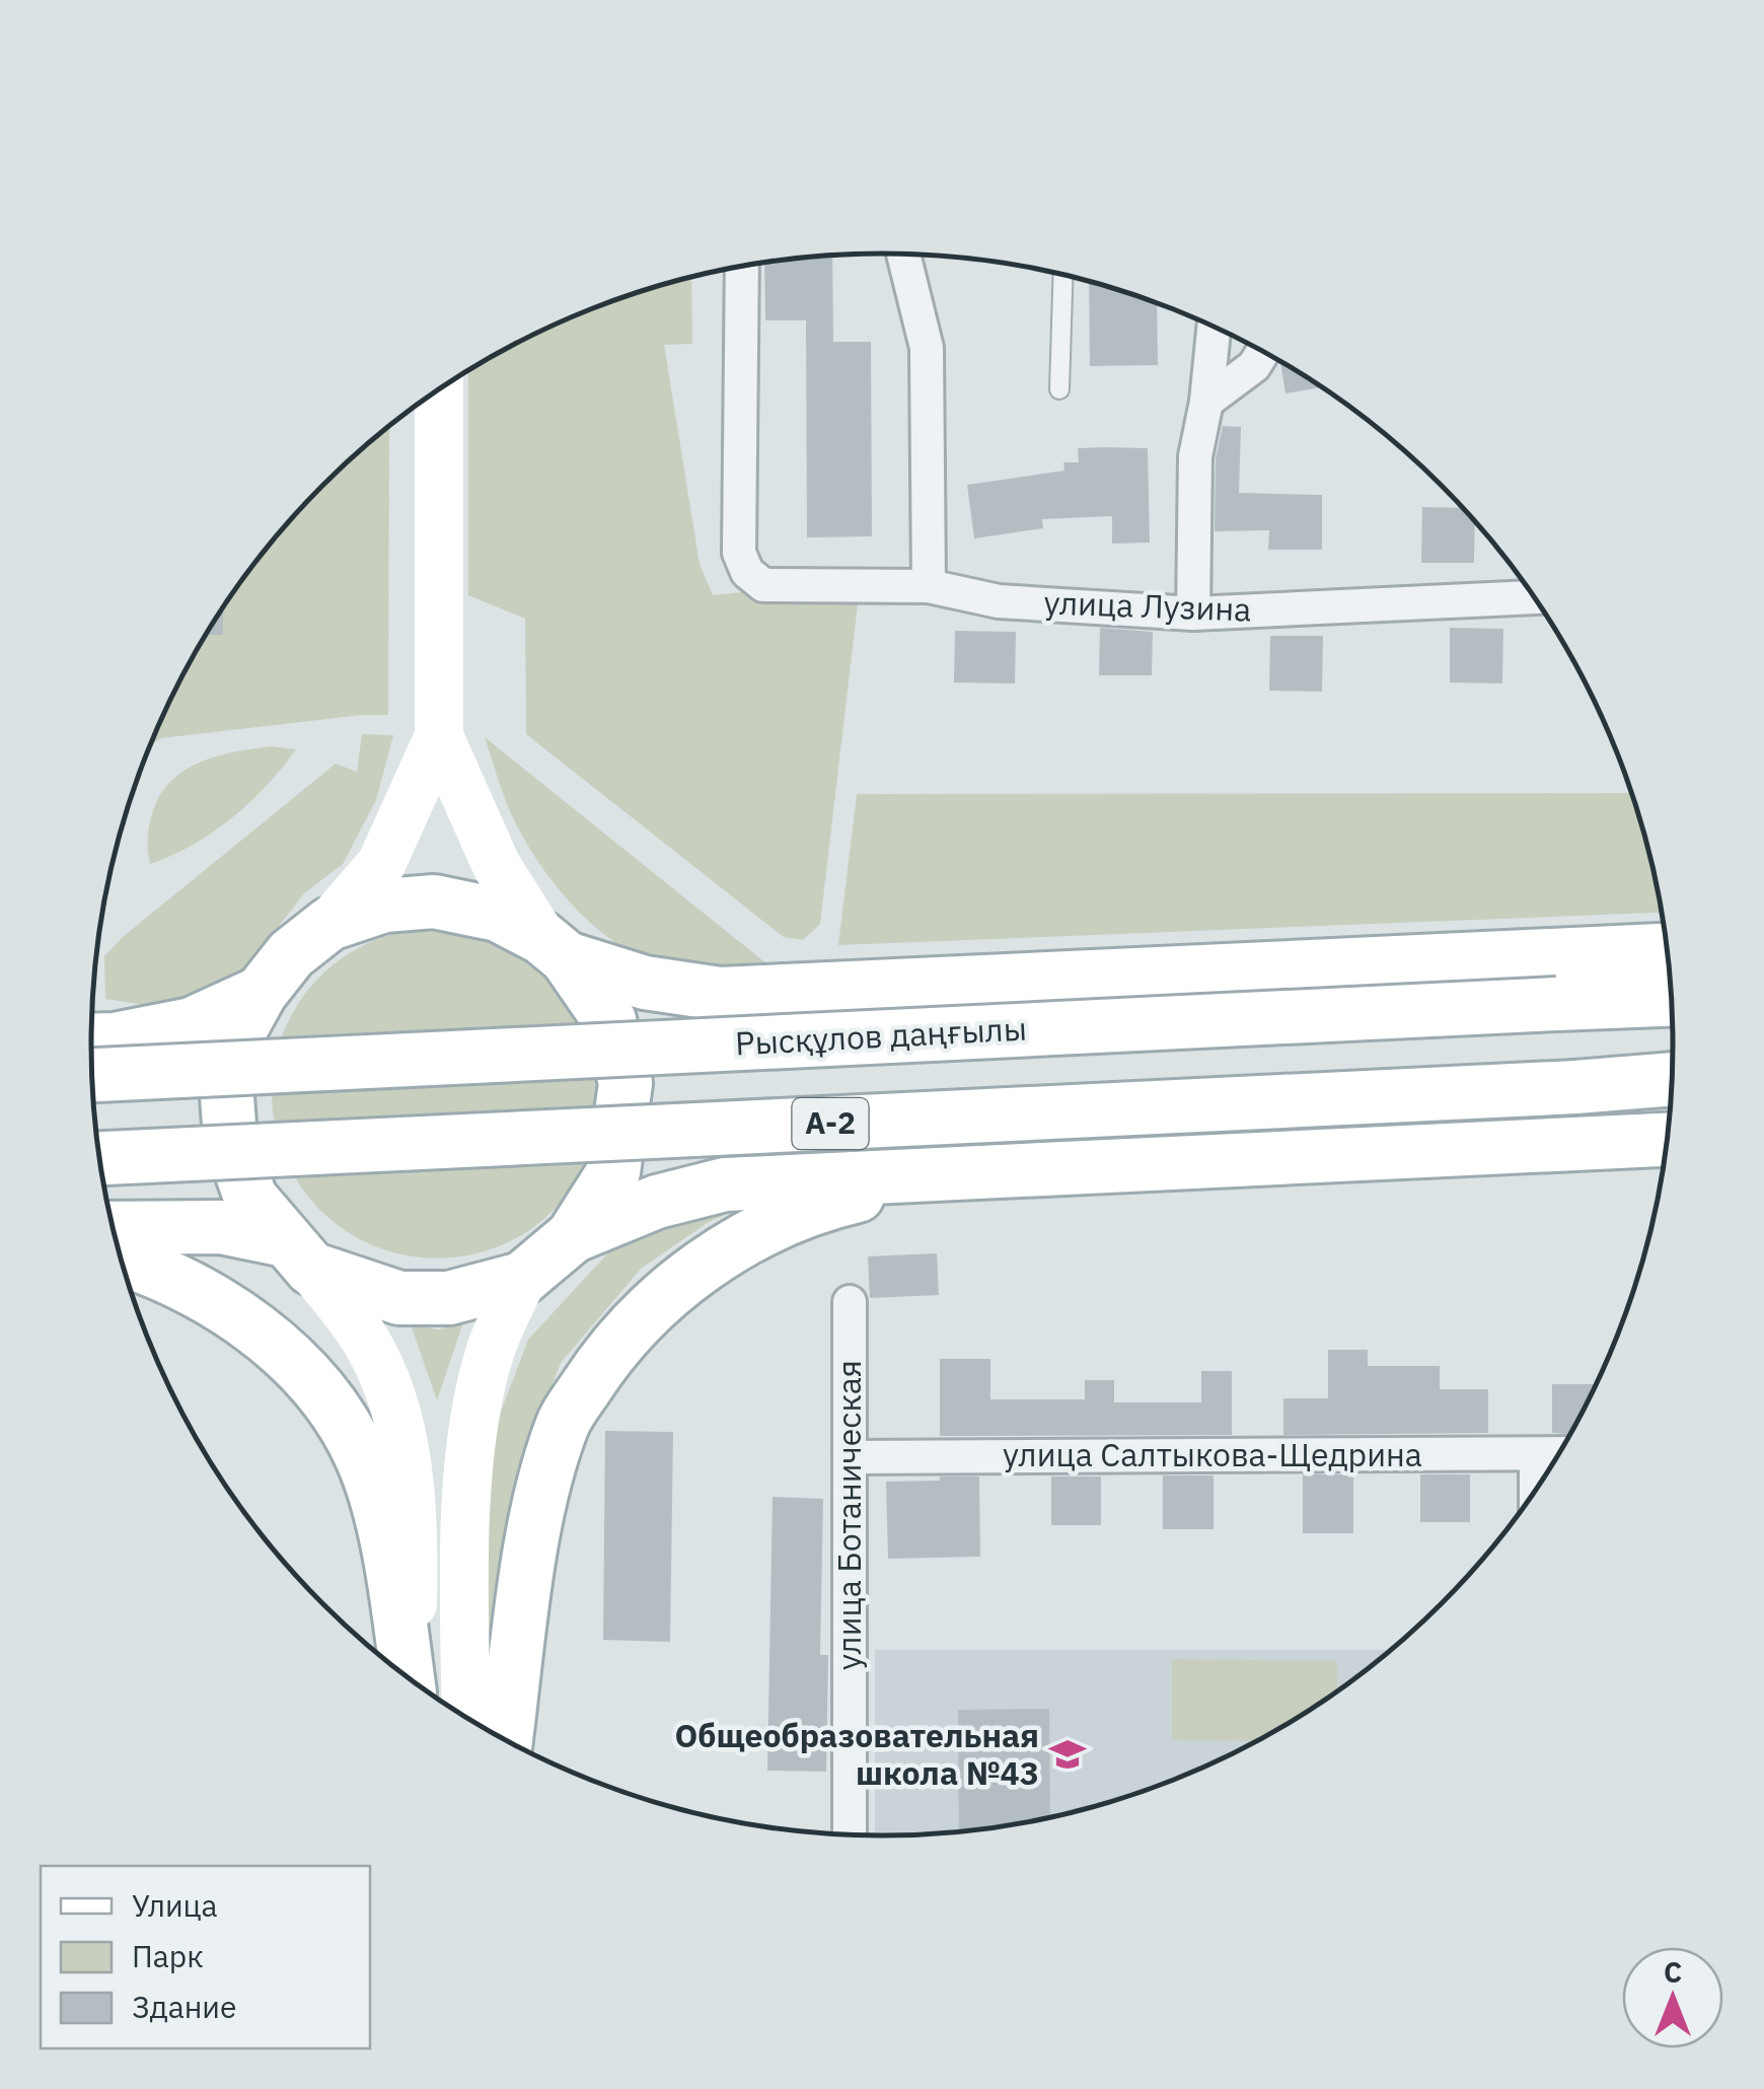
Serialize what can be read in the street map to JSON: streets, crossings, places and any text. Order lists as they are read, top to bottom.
{
  "streets": {
    "main road": ["Рысқұлов даңғылы", "A-2"],
    "street": ["улица Лузина", "улица Салтыкова-Щедрина", "улица Ботаническая"]
  },
  "crossings": [
    ["улица Салтыкова-Щедрина", "улица Ботаническая"]
  ],
  "places": {
    "school or university": ["Общеобразовательная школа №43"]
  },
  "legend": ["Улица", "Парк", "Здание"],
  "north": "top"
}
